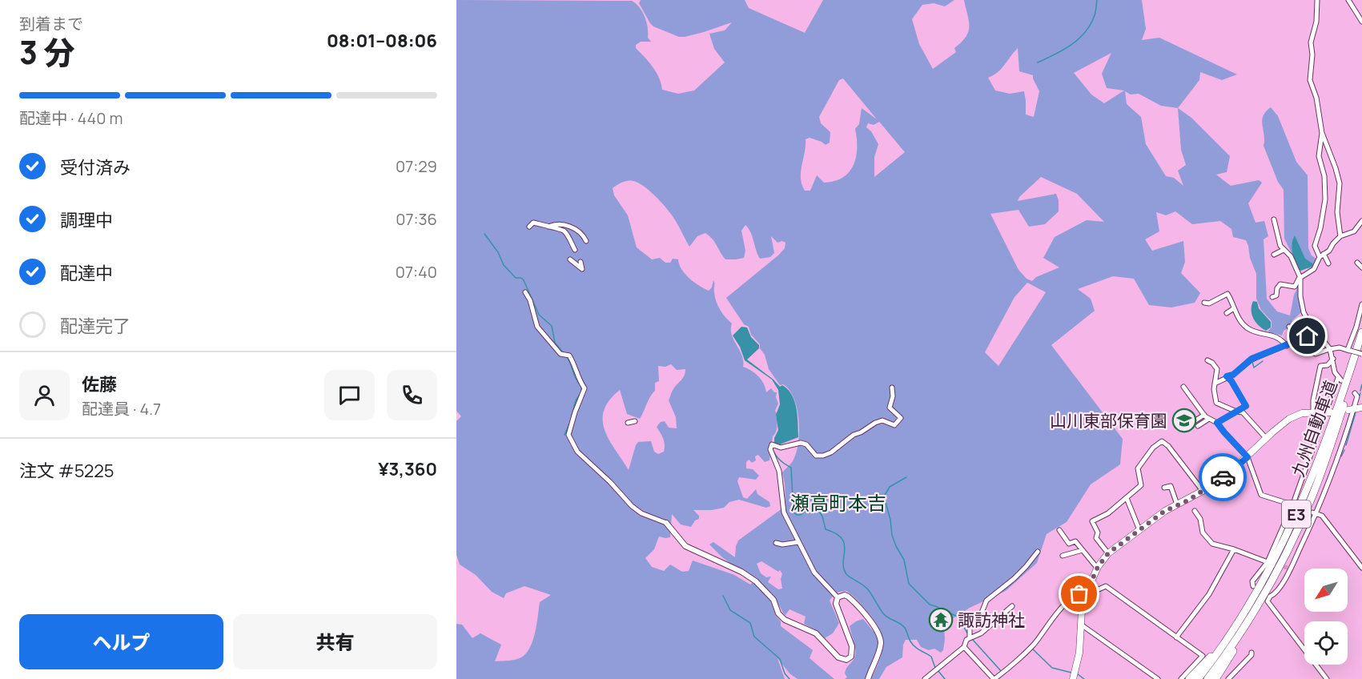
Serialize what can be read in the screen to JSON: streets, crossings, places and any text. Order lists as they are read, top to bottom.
{
  "streets": {
    "highway": ["九州自動車道", "E3"]
  },
  "districts": ["瀬高町本吉"],
  "places": {
    "school or university": ["山川東部保育園"],
    "temple": ["諏訪神社"]
  },
  "north": "bottom left",
  "page": {
    "heading": ["3 分", "到着まで", "08:01–08:06"],
    "panel": [
      "佐藤",
      "配達員 · 4.7",
      "注文 #5225",
      "¥3,360"
    ],
    "bar": "配達中 · 440 m",
    "list": [
      ["受付済み", "07:29"],
      ["調理中", "07:36"],
      ["配達中", "07:40"],
      "配達完了"
    ],
    "buttons": ["ヘルプ", "共有"]
  }
}
